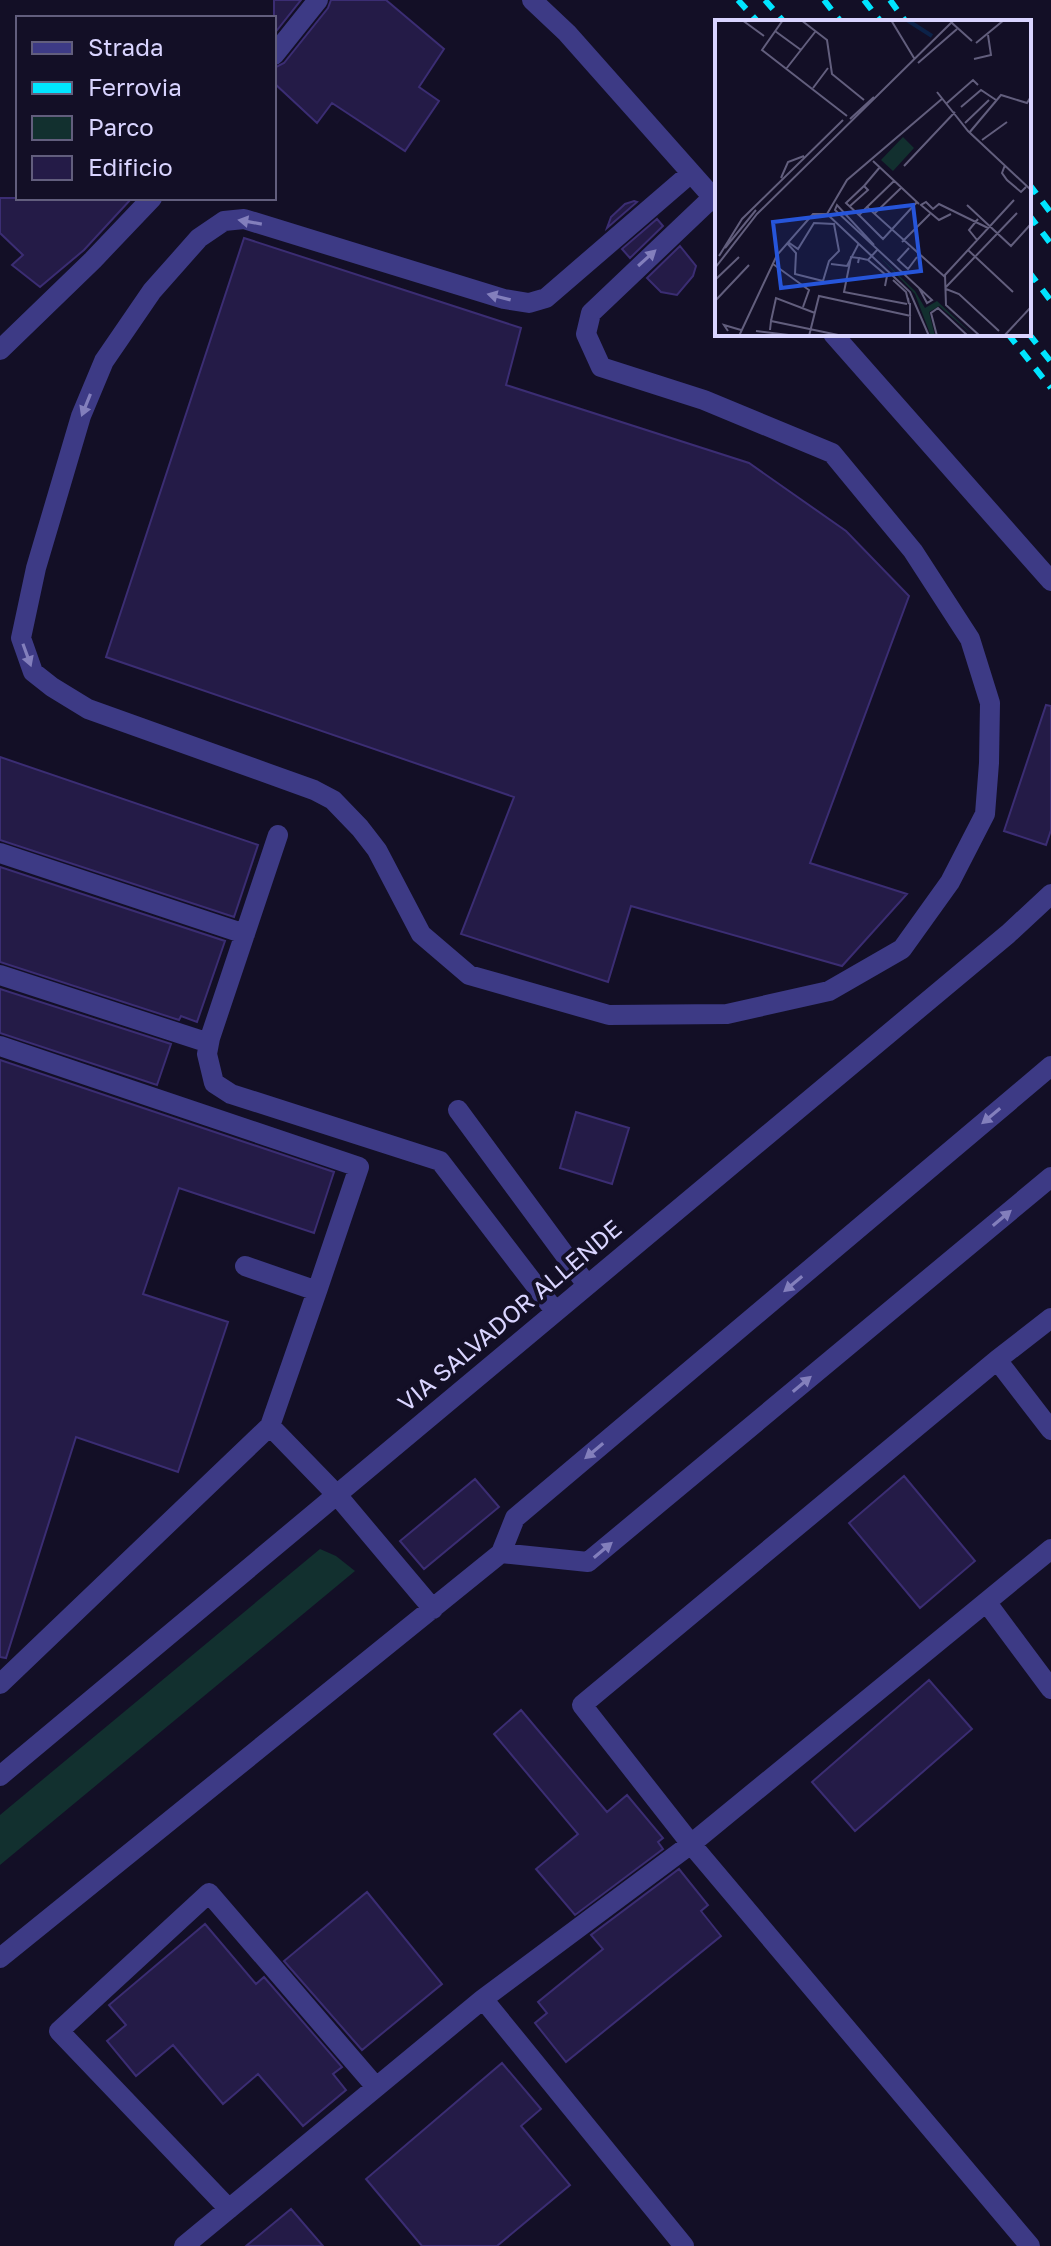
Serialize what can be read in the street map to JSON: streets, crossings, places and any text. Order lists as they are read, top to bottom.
{
  "streets": {
    "street": ["VIA SALVADOR ALLENDE"]
  },
  "legend": [
    "Strada",
    "Ferrovia",
    "Parco",
    "Edificio"
  ]
}
